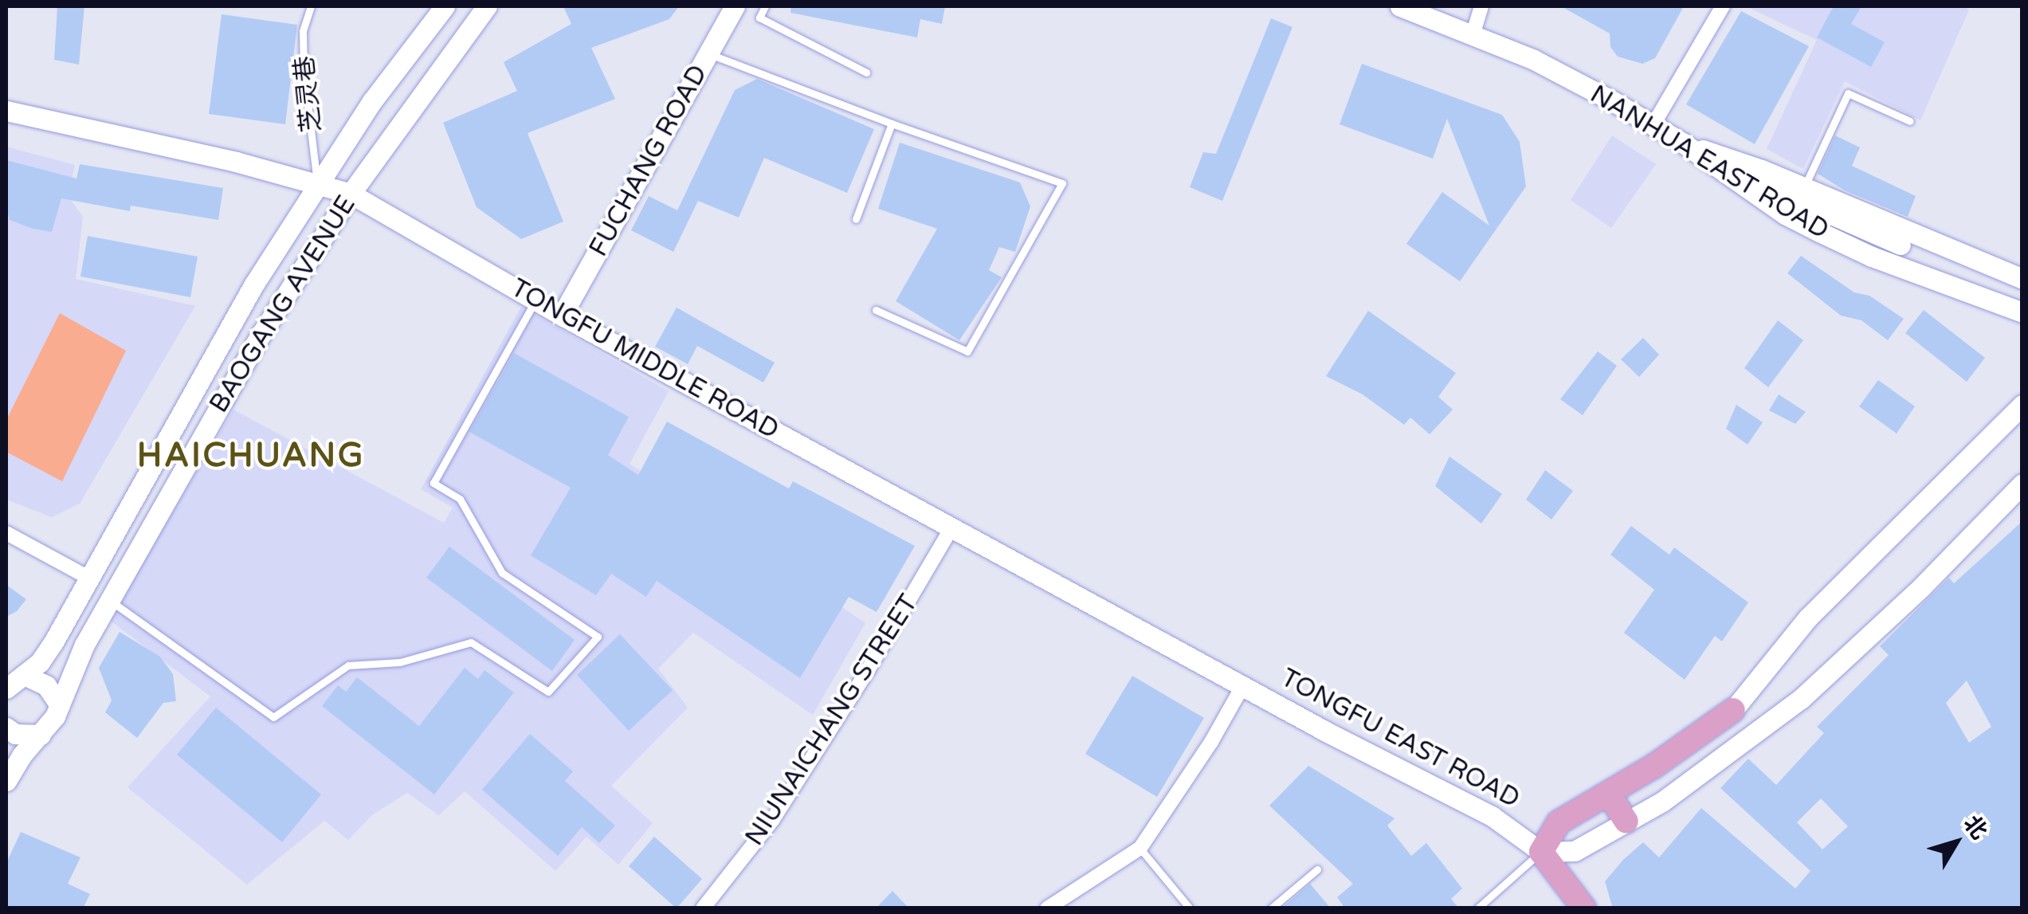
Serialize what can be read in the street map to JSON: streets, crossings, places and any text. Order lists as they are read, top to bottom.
{
  "streets": {
    "main road": [
      "FUCHANG ROAD",
      "NANHUA EAST ROAD",
      "BAOGANG AVENUE",
      "TONGFU MIDDLE ROAD",
      "TONGFU EAST ROAD"
    ],
    "street": ["NIUNAICHANG STREET"],
    "lane": ["芝灵巷"]
  },
  "crossings": [
    ["芝灵巷", "BAOGANG AVENUE"],
    ["芝灵巷", "TONGFU MIDDLE ROAD"],
    ["FUCHANG ROAD", "TONGFU MIDDLE ROAD"],
    ["BAOGANG AVENUE", "TONGFU MIDDLE ROAD"],
    ["TONGFU MIDDLE ROAD", "NIUNAICHANG STREET"],
    ["TONGFU MIDDLE ROAD", "TONGFU EAST ROAD"]
  ],
  "districts": ["HAICHUANG"],
  "north": "top right"
}
